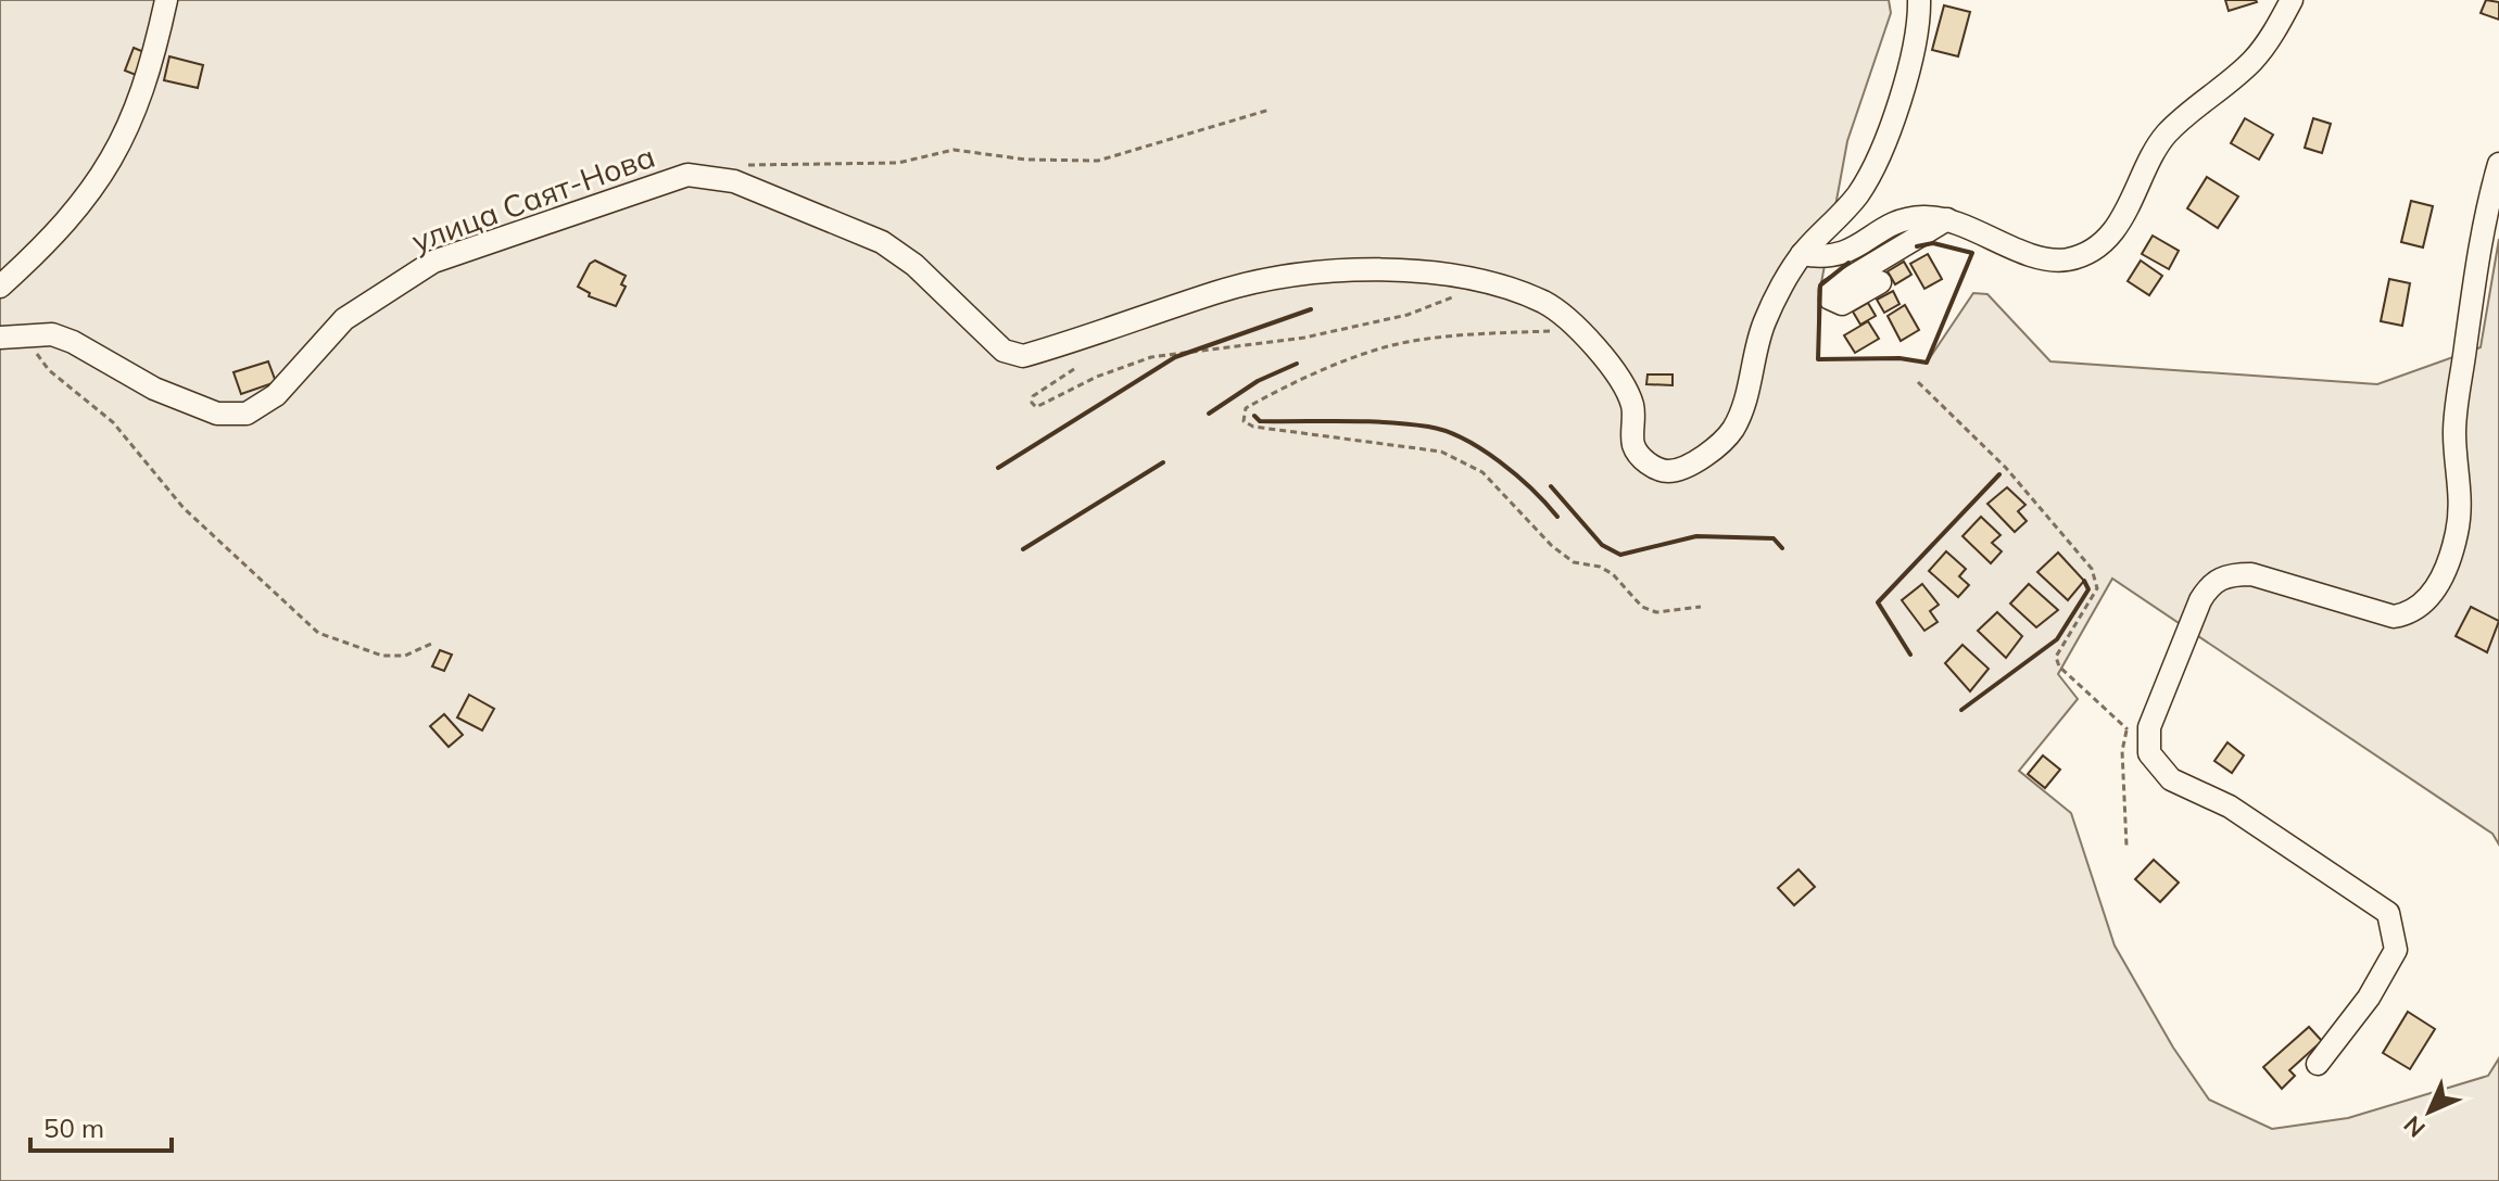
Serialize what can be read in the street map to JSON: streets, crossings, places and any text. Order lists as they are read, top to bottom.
{
  "streets": {
    "street": ["улица Саят-Нова"]
  },
  "scale_bar": "50 m",
  "north": "bottom left"
}
